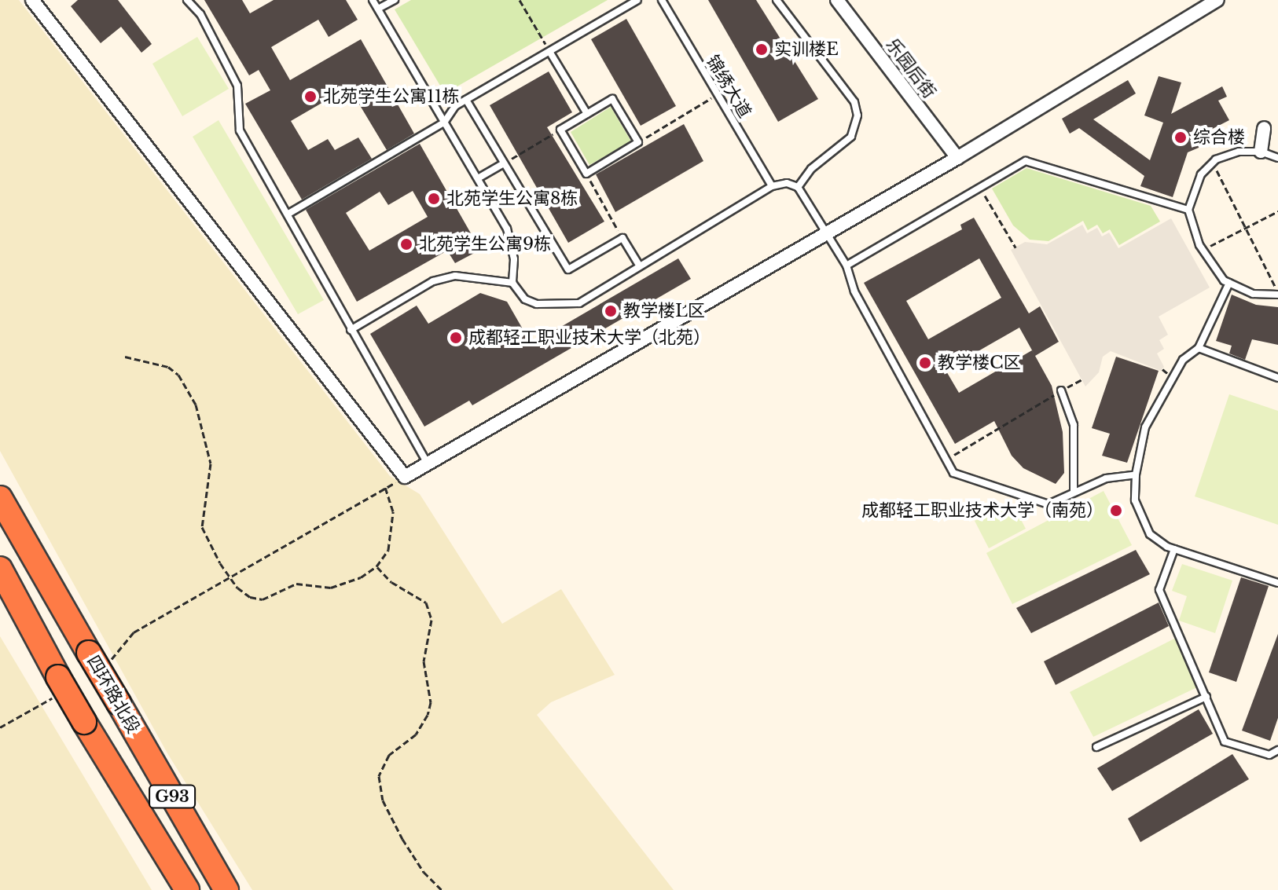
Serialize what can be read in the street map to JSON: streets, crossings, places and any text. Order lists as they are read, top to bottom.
{
  "streets": {
    "highway": ["四环路北段", "G93"],
    "street": ["乐园后街"],
    "lane": ["锦绣大道"]
  },
  "places": [
    "实训楼E",
    "北苑学生公寓11栋",
    "综合楼",
    "北苑学生公寓8栋",
    "北苑学生公寓9栋",
    "教学楼L区",
    "成都轻工职业技术大学（北苑）",
    "教学楼C区",
    "成都轻工职业技术大学（南苑）"
  ]
}
